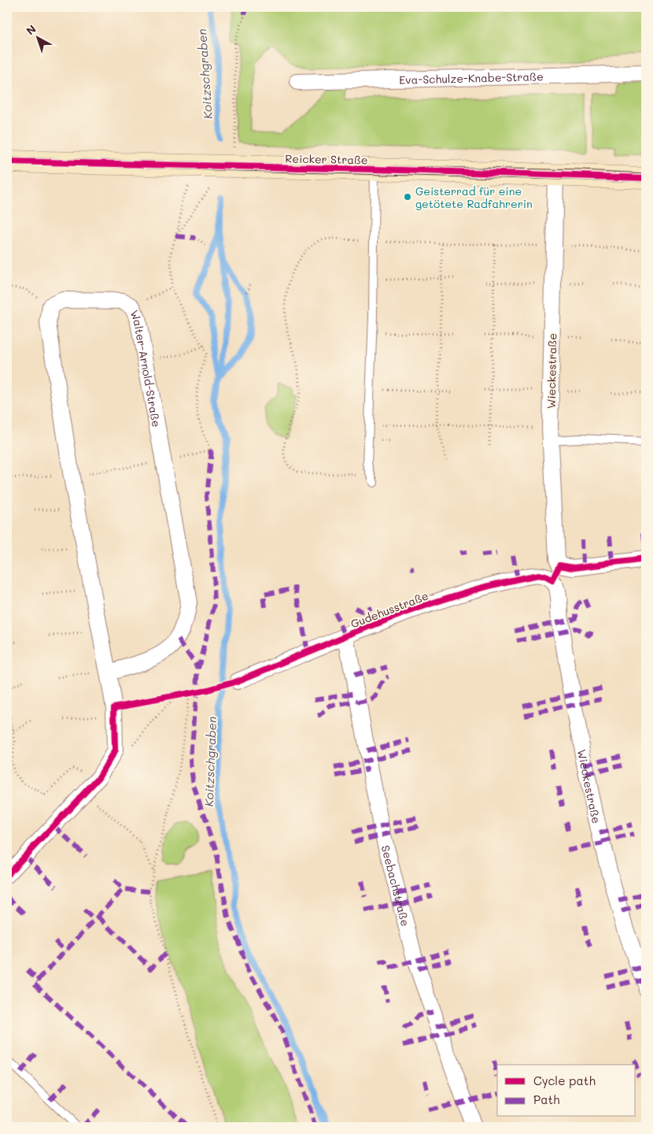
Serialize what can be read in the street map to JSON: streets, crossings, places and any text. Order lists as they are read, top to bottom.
{
  "streets": {
    "street": [
      "Eva-Schulze-Knabe-Straße",
      "Reicker Straße",
      "Walter-Arnold-Straße",
      "Wieckestraße",
      "Gudehusstraße",
      "Seebachstraße"
    ]
  },
  "crossings": [
    ["Reicker Straße", "Wieckestraße"],
    ["Wieckestraße", "Gudehusstraße"],
    ["Gudehusstraße", "Seebachstraße"]
  ],
  "water": ["Koitzschgraben"],
  "places": ["Geisterrad für eine getötete Radfahrerin"],
  "legend": ["Cycle path", "Path"],
  "north": "top left"
}
